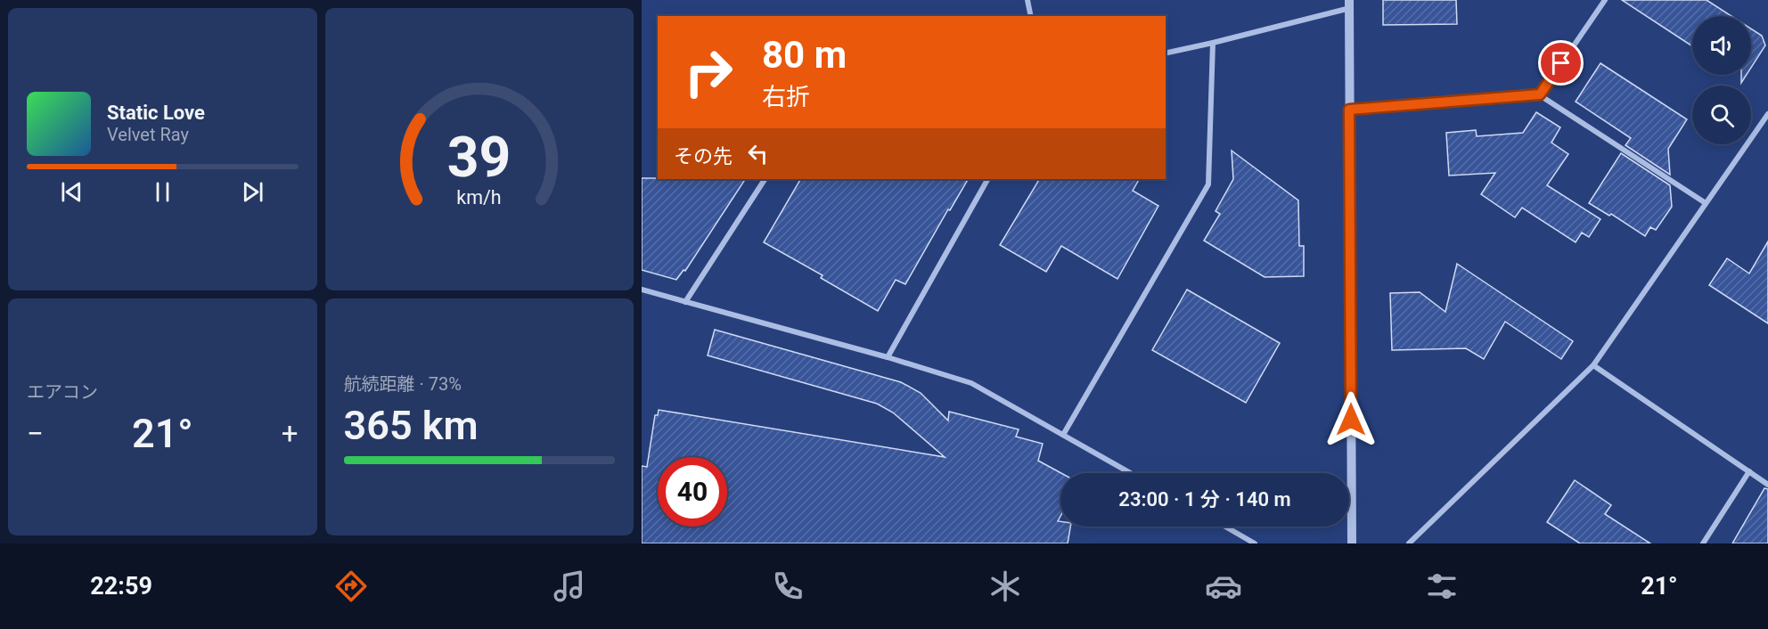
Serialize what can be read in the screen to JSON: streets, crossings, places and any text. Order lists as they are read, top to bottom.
{
  "page": {
    "turn": ["80 m", "右折"],
    "song": ["Static Love", "Velvet Ray"],
    "then": "その先",
    "tile": [
      "エアコン",
      ["航続距離 · 73%", "365 km"]
    ],
    "heat": ["−", "21°", "+"],
    "limit": "40",
    "trip": "23:00 · 1 分 · 140 m",
    "tabs": ["22:59", "21°"],
    "gauge": ["39", "km/h"]
  }
}
